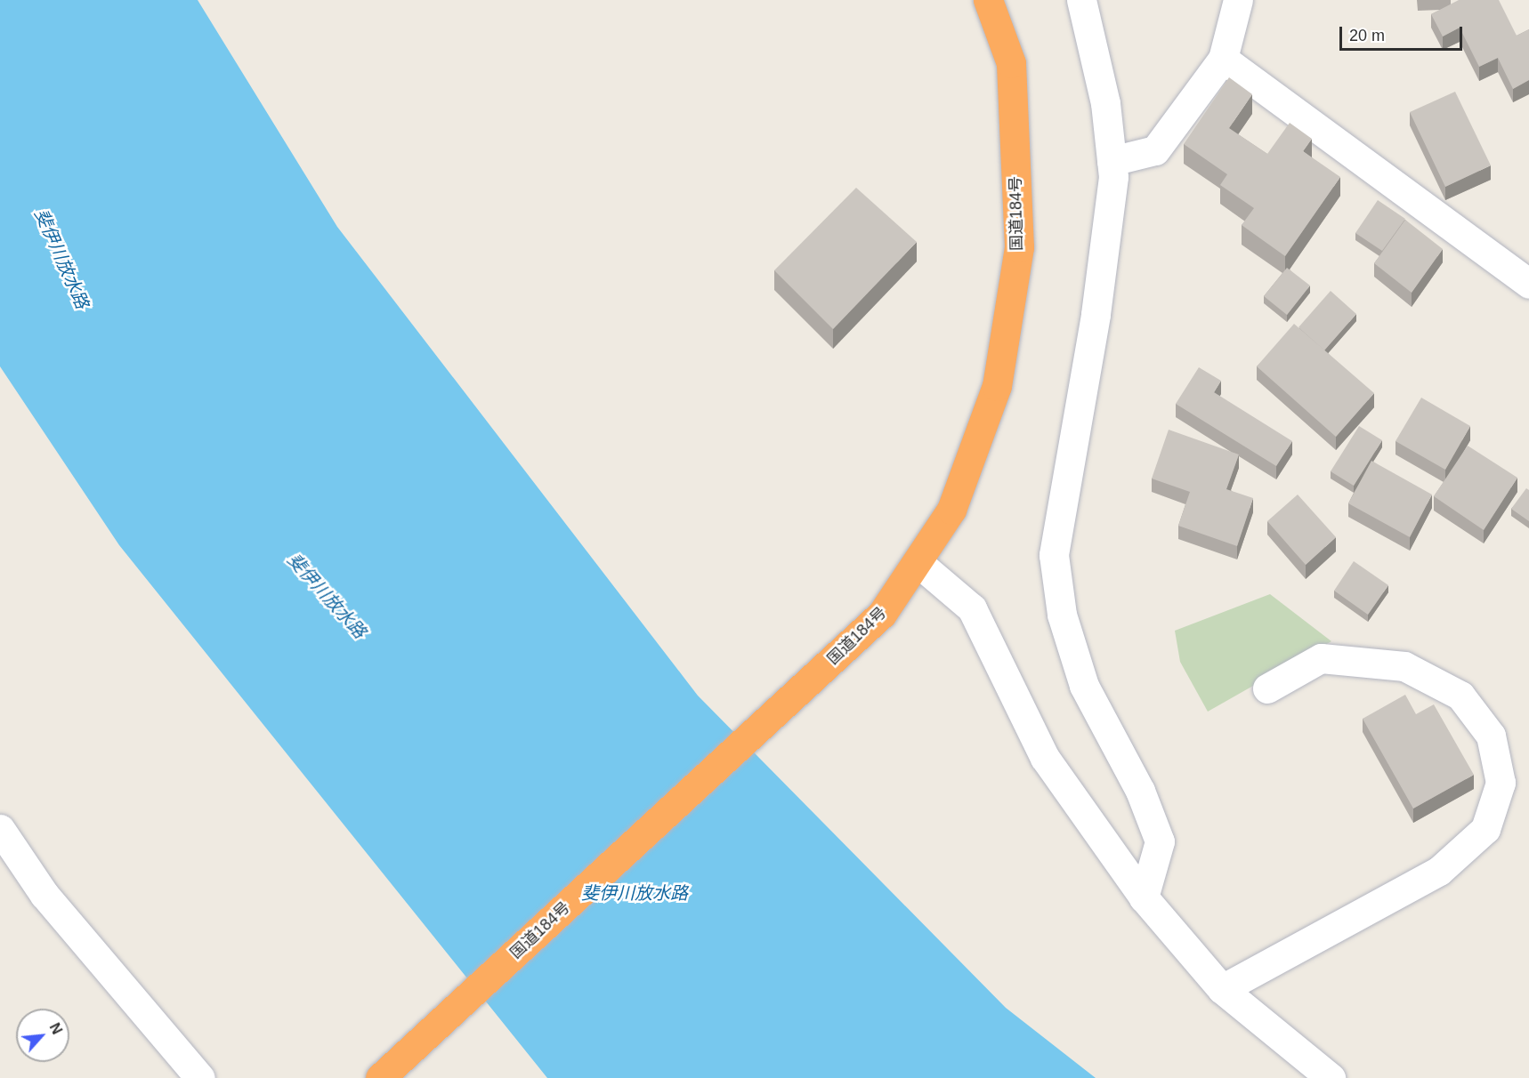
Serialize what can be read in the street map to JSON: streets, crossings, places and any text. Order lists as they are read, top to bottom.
{
  "streets": {
    "highway": ["国道184号"]
  },
  "water": ["斐伊川放水路"],
  "scale_bar": "20 m",
  "north": "top right"
}
